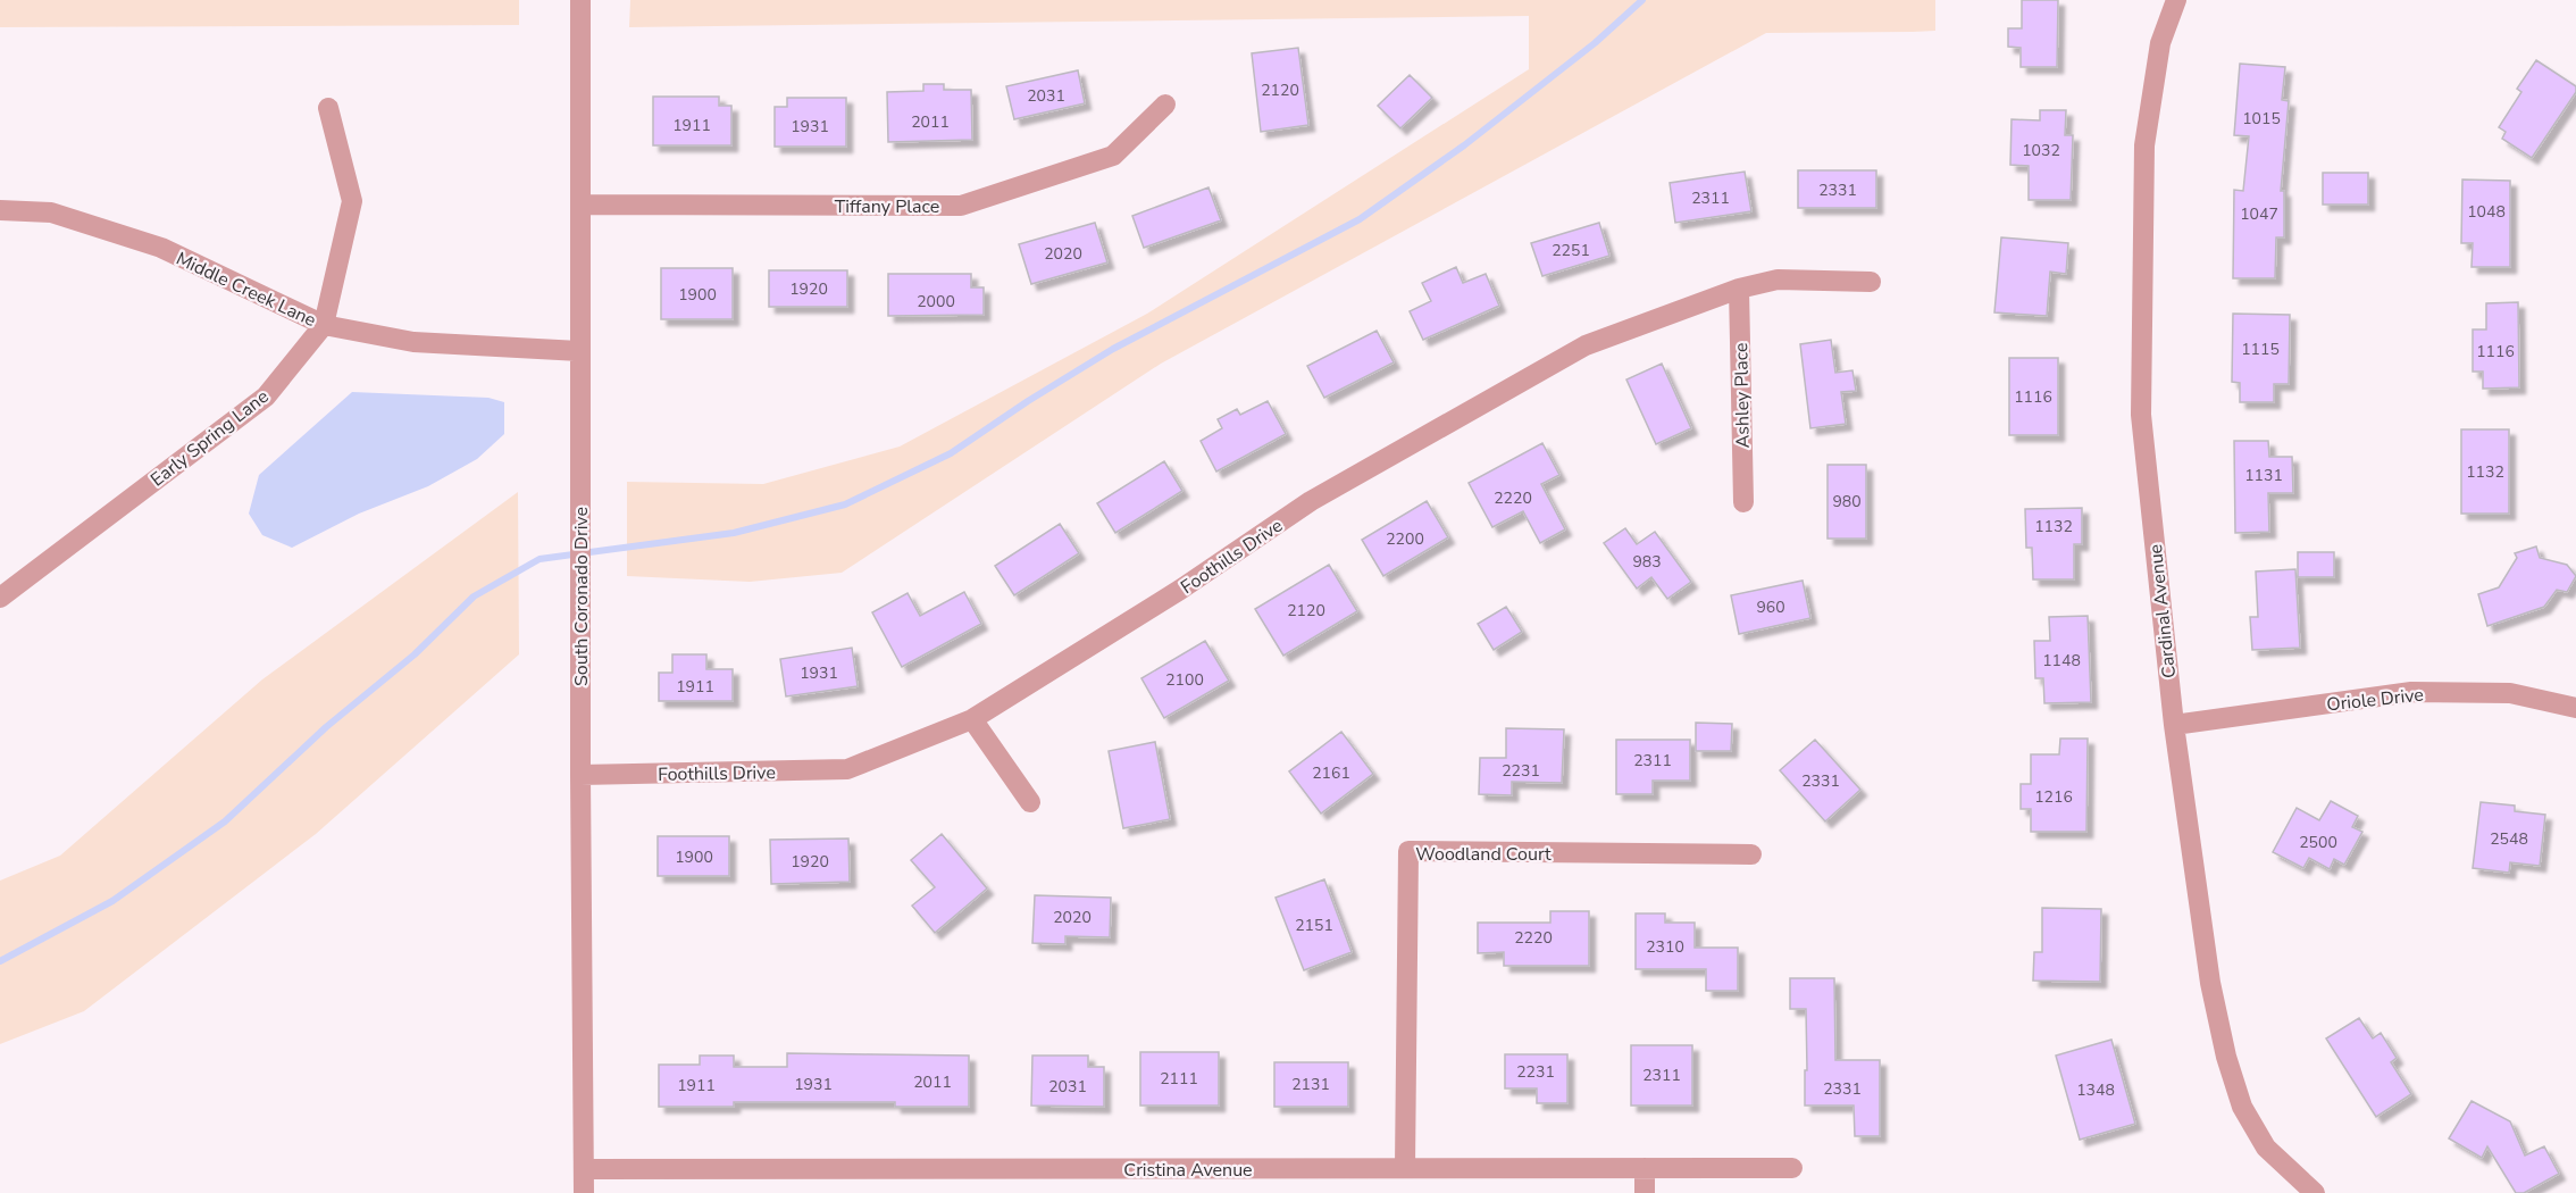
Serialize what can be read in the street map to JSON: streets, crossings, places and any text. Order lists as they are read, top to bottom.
{
  "streets": {
    "street": [
      "Tiffany Place",
      "Middle Creek Lane",
      "Ashley Place",
      "Early Spring Lane",
      "Foothills Drive",
      "South Coronado Drive",
      "Cardinal Avenue",
      "Oriole Drive",
      "Woodland Court",
      "Cristina Avenue"
    ]
  },
  "crossings": [
    ["Tiffany Place", "South Coronado Drive"],
    ["Middle Creek Lane", "Early Spring Lane"],
    ["Middle Creek Lane", "South Coronado Drive"],
    ["Ashley Place", "Foothills Drive"],
    ["Foothills Drive", "South Coronado Drive"],
    ["South Coronado Drive", "Cristina Avenue"],
    ["Cardinal Avenue", "Oriole Drive"],
    ["Woodland Court", "Cristina Avenue"]
  ],
  "house_numbers": [
    "2120",
    "2031",
    "1015",
    "2011",
    "1911",
    "1931",
    "1032",
    "2331",
    "2311",
    "1048",
    "1047",
    "2251",
    "2020",
    "1920",
    "1900",
    "2000",
    "1115",
    "1116",
    "1116",
    "1132",
    "1131",
    "2220",
    "980",
    "1132",
    "2200",
    "983",
    "960",
    "2120",
    "1148",
    "1931",
    "2100",
    "1911",
    "2311",
    "2231",
    "2161",
    "2331",
    "1216",
    "2548",
    "2500",
    "1900",
    "1920",
    "2020",
    "2151",
    "2220",
    "2310",
    "2231",
    "2311",
    "2111",
    "2011",
    "1931",
    "2131",
    "1911",
    "2031",
    "2331",
    "1348"
  ]
}
